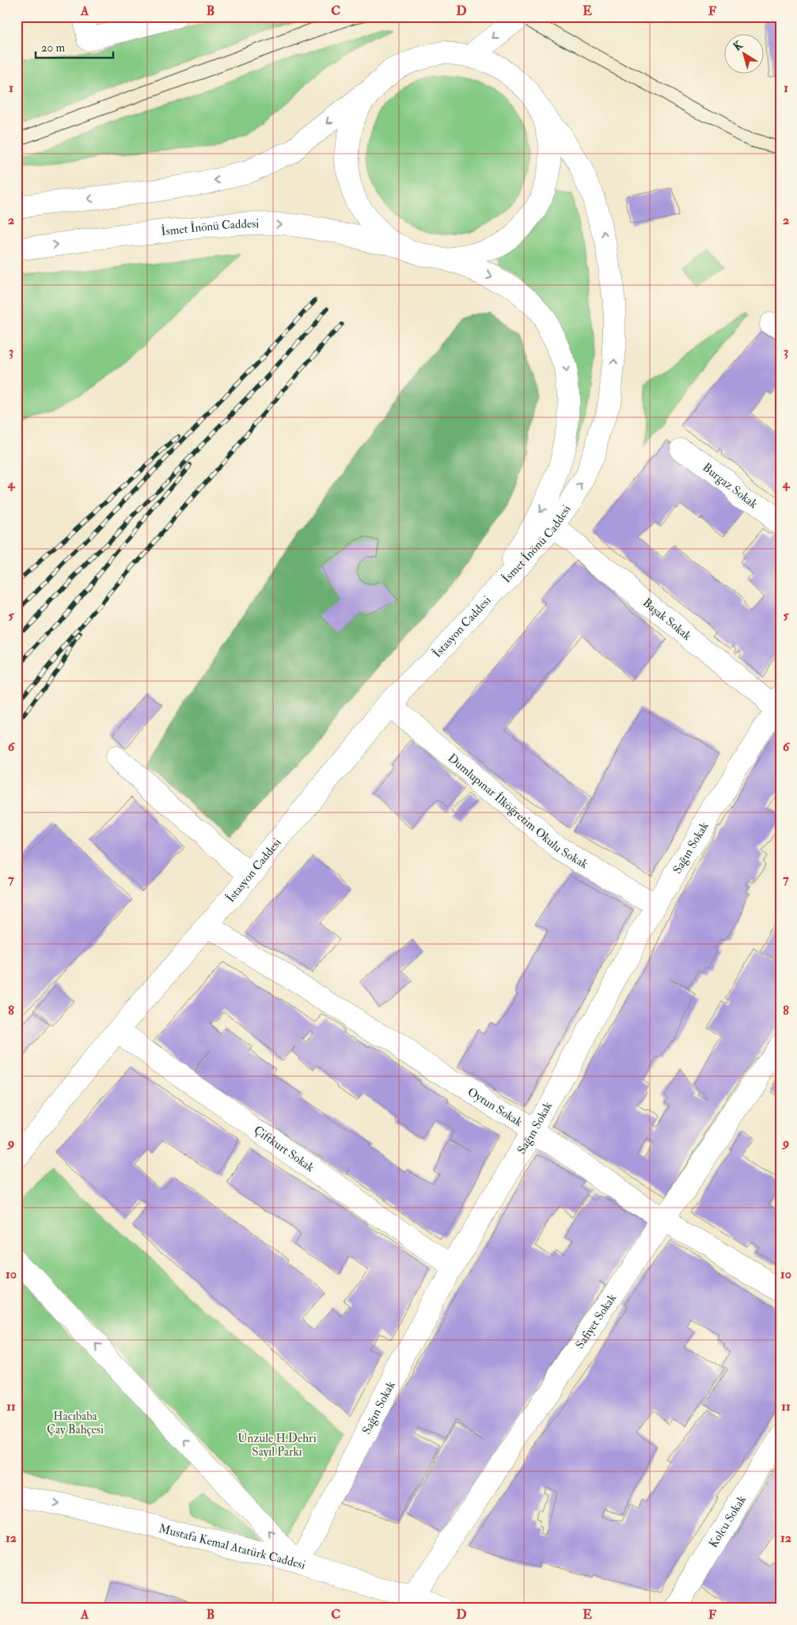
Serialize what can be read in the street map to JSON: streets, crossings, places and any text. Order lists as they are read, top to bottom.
{
  "streets": {
    "main road": [
      "İsmet İnönü Caddesi",
      "Burgaz Sokak",
      "Başak Sokak",
      "İstasyon Caddesi",
      "Dumlupınar İlköğretim Okulu Sokak",
      "Sağın Sokak",
      "Oytun Sokak",
      "Çiftkurt Sokak",
      "Safiyet Sokak",
      "Kolcu Sokak",
      "Mustafa Kemal Atatürk Caddesi"
    ]
  },
  "crossings": [
    ["İsmet İnönü Caddesi", "Başak Sokak"],
    ["İsmet İnönü Caddesi", "İstasyon Caddesi"],
    ["Başak Sokak", "Sağın Sokak"],
    ["İstasyon Caddesi", "Dumlupınar İlköğretim Okulu Sokak"],
    ["İstasyon Caddesi", "Oytun Sokak"],
    ["İstasyon Caddesi", "Çiftkurt Sokak"],
    ["Dumlupınar İlköğretim Okulu Sokak", "Sağın Sokak"],
    ["Sağın Sokak", "Oytun Sokak"],
    ["Sağın Sokak", "Çiftkurt Sokak"],
    ["Sağın Sokak", "Mustafa Kemal Atatürk Caddesi"],
    ["Oytun Sokak", "Safiyet Sokak"],
    ["Safiyet Sokak", "Mustafa Kemal Atatürk Caddesi"]
  ],
  "one_way": ["Mustafa Kemal Atatürk Caddesi"],
  "parks": ["Hacıbaba Çay Bahçesi", "Ünzüle H.Dehri Sayıl Parkı"],
  "scale_bar": "20 m",
  "north": "top left",
  "grid": {
    "columns": [
      "A",
      "B",
      "C",
      "D",
      "E",
      "F"
    ],
    "rows": [
      "1",
      "2",
      "3",
      "4",
      "5",
      "6",
      "7",
      "8",
      "9",
      "10",
      "11",
      "12"
    ]
  }
}
